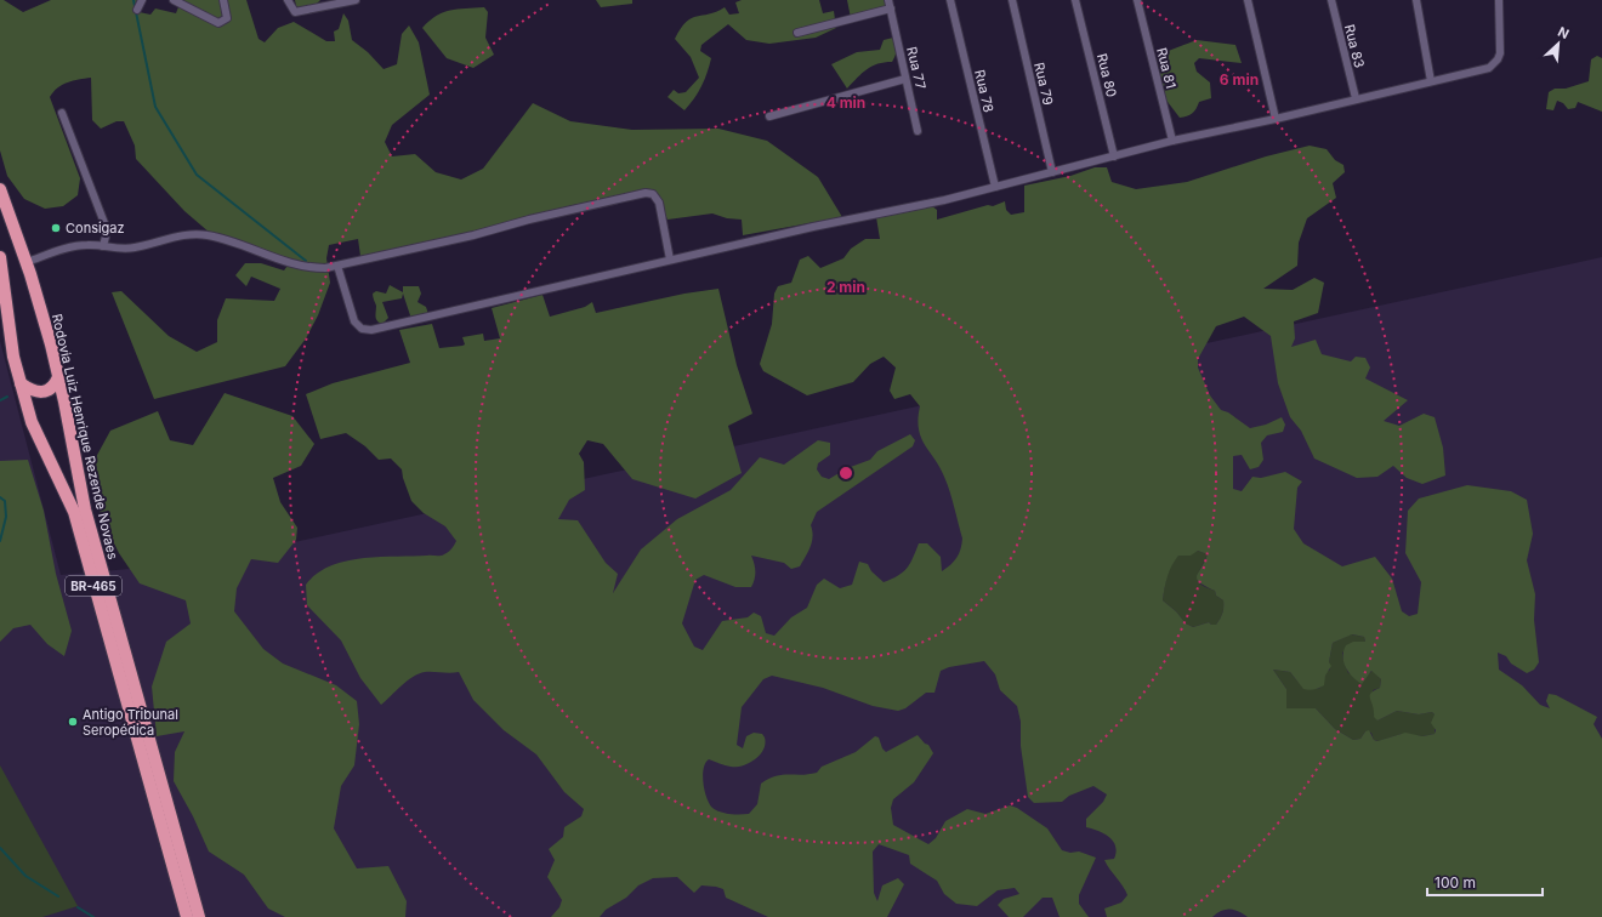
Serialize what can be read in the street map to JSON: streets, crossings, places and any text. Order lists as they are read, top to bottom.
{
  "streets": {
    "highway": ["Rodovia Luiz Henrique Rezende Novaes", "BR-465"],
    "street": [
      "Rua 83",
      "Rua 77",
      "Rua 81",
      "Rua 80",
      "Rua 79",
      "Rua 78"
    ]
  },
  "places": ["Consigaz", "Antigo Tribunal Seropédica"],
  "scale_bar": "100 m",
  "north": "top right",
  "rings": ["6 min", "4 min", "2 min"]
}
